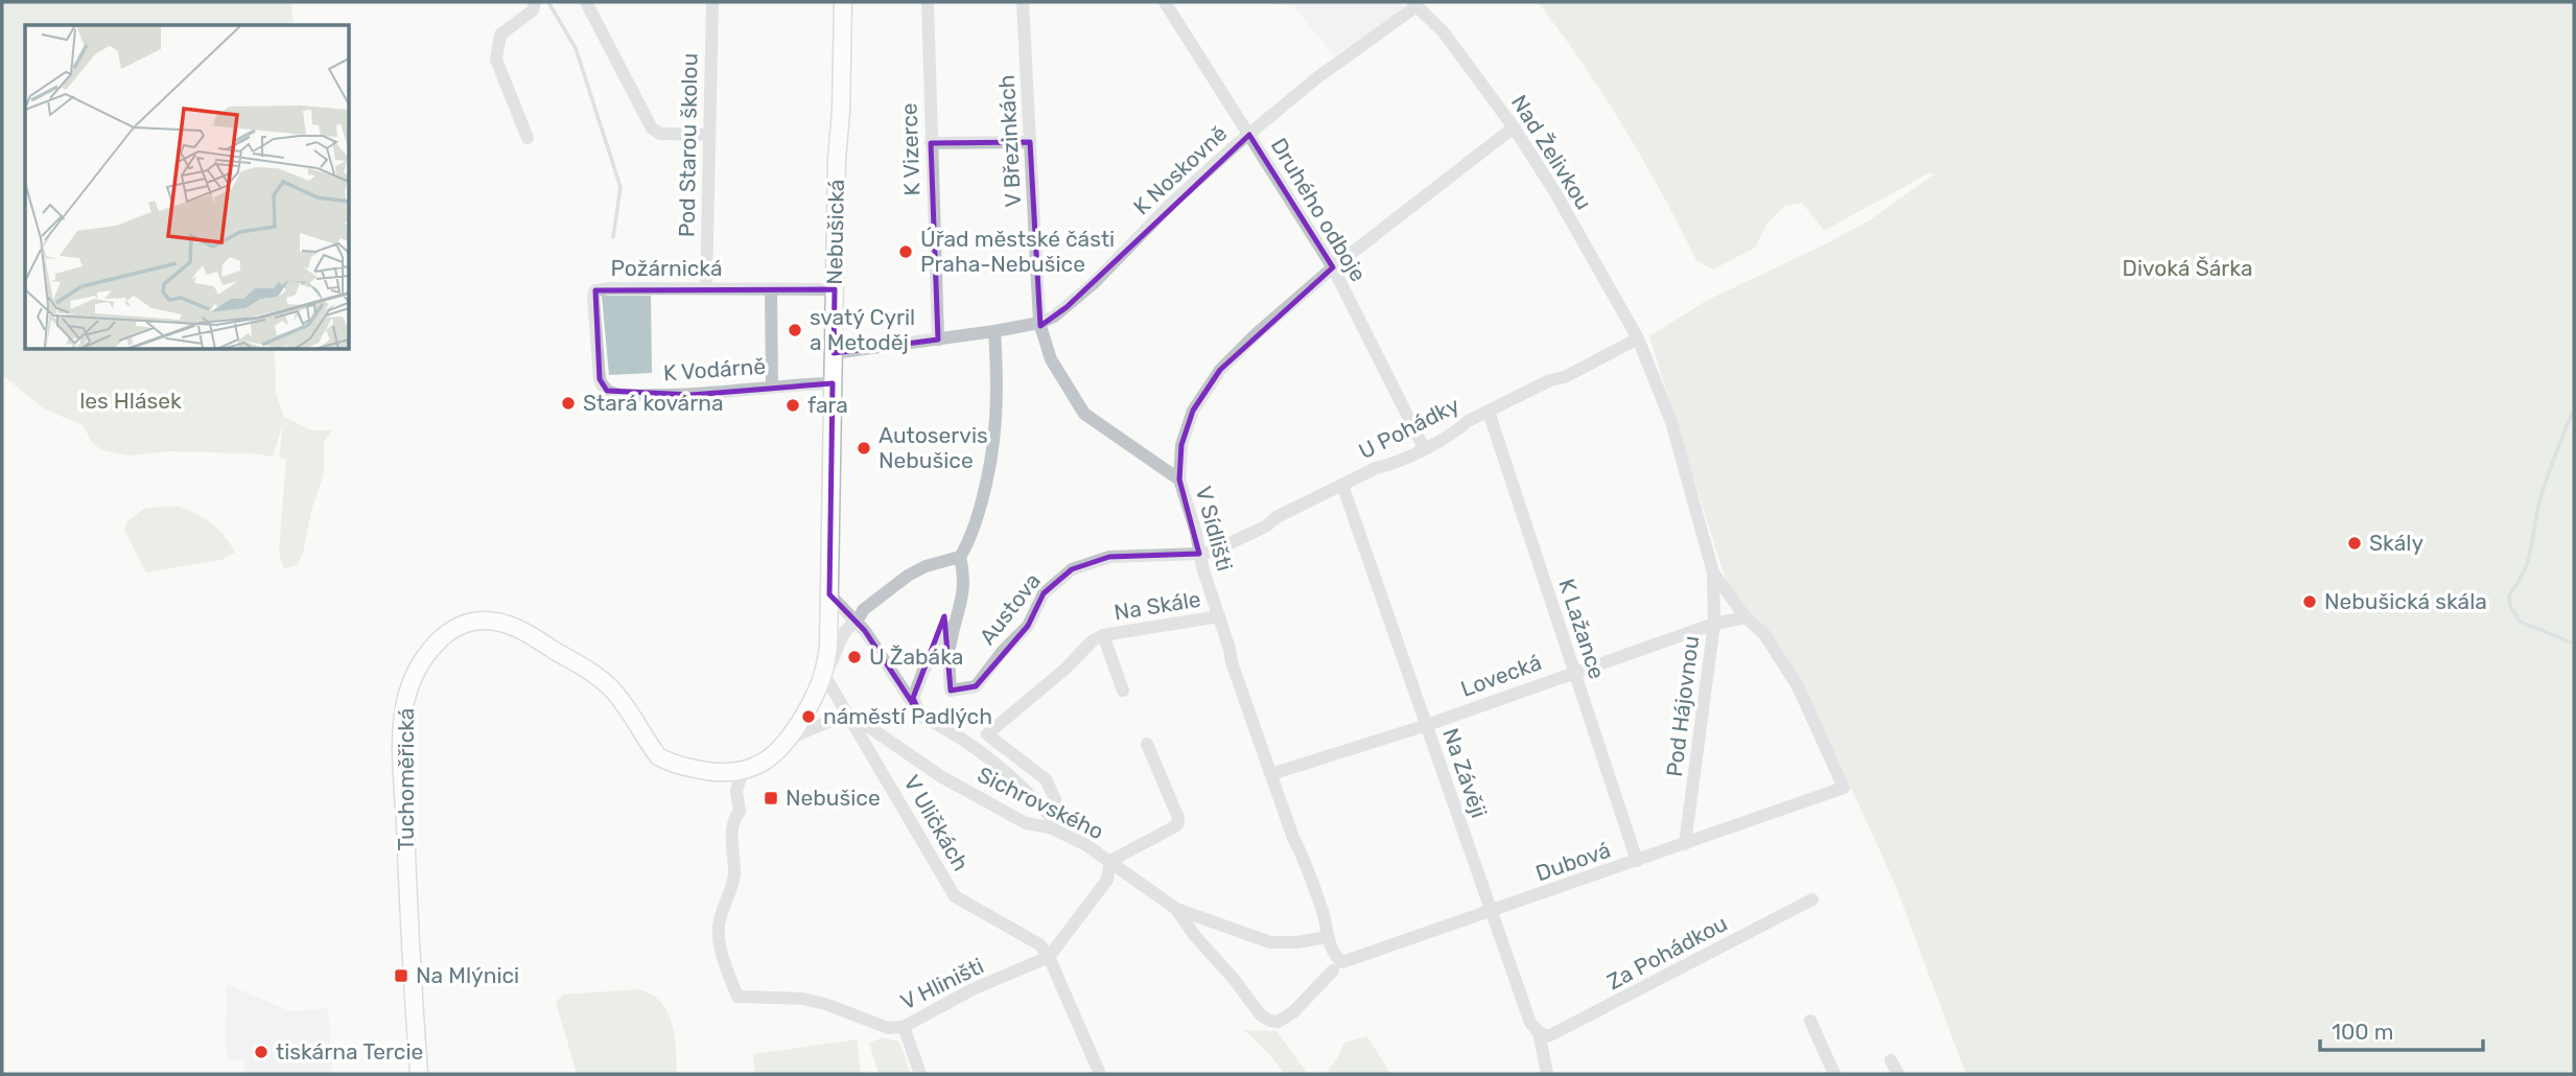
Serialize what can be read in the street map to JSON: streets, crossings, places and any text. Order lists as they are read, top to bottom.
{
  "streets": {
    "street": [
      "V Březinkách",
      "Pod Starou školou",
      "K Vizerce",
      "Nad Želivkou",
      "K Noskovně",
      "Druhého odboje",
      "Nebušická",
      "Požárnická",
      "K Vodárně",
      "U Pohádky",
      "V Sídlišti",
      "Na Skále",
      "Austova",
      "K Lažance",
      "Lovecká",
      "Pod Hájovnou",
      "Na Závěji",
      "Tuchoměřická",
      "Sichrovského",
      "V Uličkách",
      "Dubová",
      "Za Pohádkou",
      "V Hliništi"
    ]
  },
  "crossings": [
    ["V Březinkách", "K Noskovně"],
    ["V Březinkách", "V Sídlišti"],
    ["Pod Starou školou", "Požárnická"],
    ["K Vizerce", "K Noskovně"],
    ["Nad Želivkou", "K Noskovně"],
    ["Nad Želivkou", "U Pohádky"],
    ["Nad Želivkou", "V Sídlišti"],
    ["Nad Želivkou", "Pod Hájovnou"],
    ["K Noskovně", "Druhého odboje"],
    ["K Noskovně", "Nebušická"],
    ["Druhého odboje", "U Pohádky"],
    ["Druhého odboje", "V Sídlišti"],
    ["Nebušická", "Požárnická"],
    ["Nebušická", "K Vodárně"],
    ["Požárnická", "K Vodárně"],
    ["U Pohádky", "V Sídlišti"],
    ["U Pohádky", "Austova"],
    ["U Pohádky", "K Lažance"],
    ["U Pohádky", "Pod Hájovnou"],
    ["U Pohádky", "Na Závěji"],
    ["V Sídlišti", "Na Skále"],
    ["V Sídlišti", "Austova"],
    ["V Sídlišti", "Lovecká"],
    ["V Sídlišti", "Sichrovského"],
    ["V Sídlišti", "Dubová"],
    ["Na Skále", "Sichrovského"],
    ["K Lažance", "Lovecká"],
    ["K Lažance", "Dubová"],
    ["Lovecká", "Pod Hájovnou"],
    ["Lovecká", "Na Závěji"],
    ["Pod Hájovnou", "Dubová"],
    ["Na Závěji", "Dubová"],
    ["Na Závěji", "Za Pohádkou"],
    ["Tuchoměřická", "V Hliništi"],
    ["Sichrovského", "V Uličkách"],
    ["Sichrovského", "Dubová"],
    ["Sichrovského", "V Hliništi"],
    ["V Uličkách", "V Hliništi"]
  ],
  "parks": ["Divoká Šárka", "les Hlásek"],
  "places": {
    "other": [
      "Úřad městské části Praha-Nebušice",
      "svatý Cyril a Metoděj",
      "Stará kovárna",
      "fara",
      "Autoservis Nebušice",
      "Skály",
      "Nebušická skála",
      "U Žabáka",
      "náměstí Padlých",
      "tiskárna Tercie"
    ],
    "transit": ["Nebušice", "Na Mlýnici"]
  },
  "scale_bar": "100 m"
}
